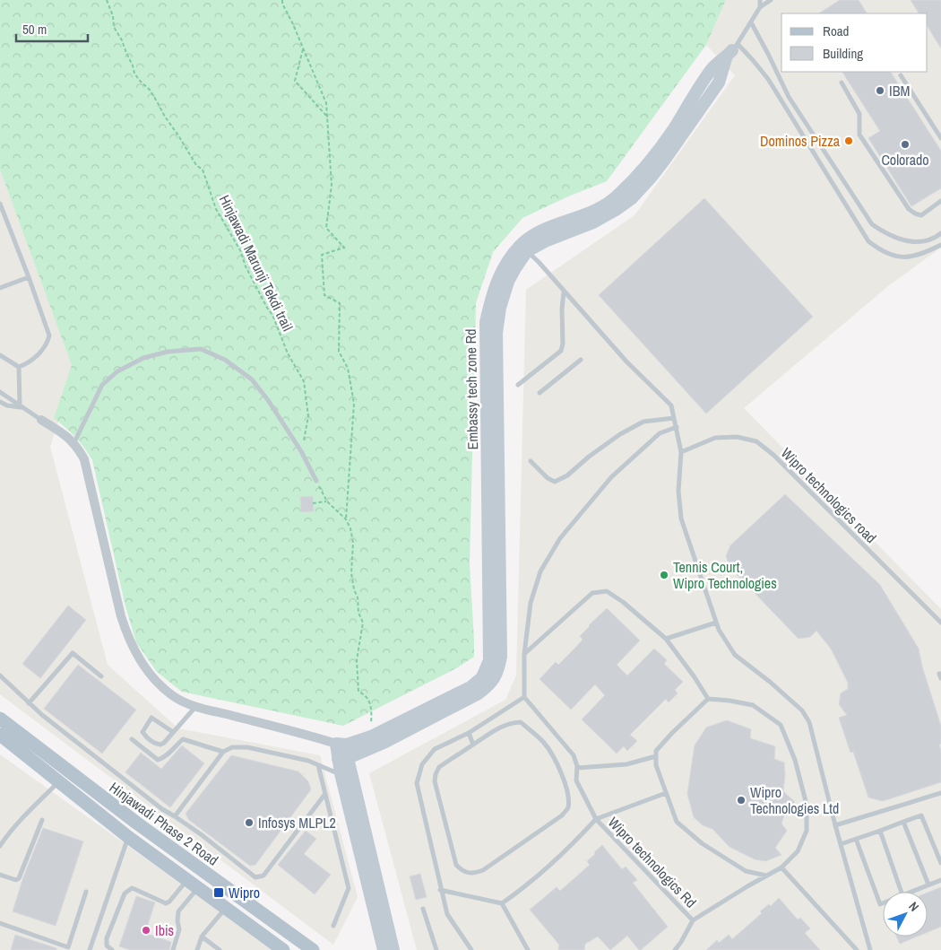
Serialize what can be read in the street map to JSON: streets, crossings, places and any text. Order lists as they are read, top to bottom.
{
  "streets": {
    "main road": ["Hinjawadi Phase 2 Road"],
    "street": ["Embassy tech zone Rd"],
    "lane": ["Wipro technologics road", "Wipro technologics Rd"],
    "path": ["Hinjawadi Marunji Tekdi trail"]
  },
  "places": {
    "other": [
      "IBM",
      "Dominos Pizza",
      "Colorado",
      "Tennis Court, Wipro Technologies",
      "Wipro Technologies Ltd",
      "Infosys MLPL2",
      "Ibis"
    ],
    "transit": ["Wipro"]
  },
  "legend": ["Road", "Building"],
  "scale_bar": "50 m",
  "north": "top right"
}
